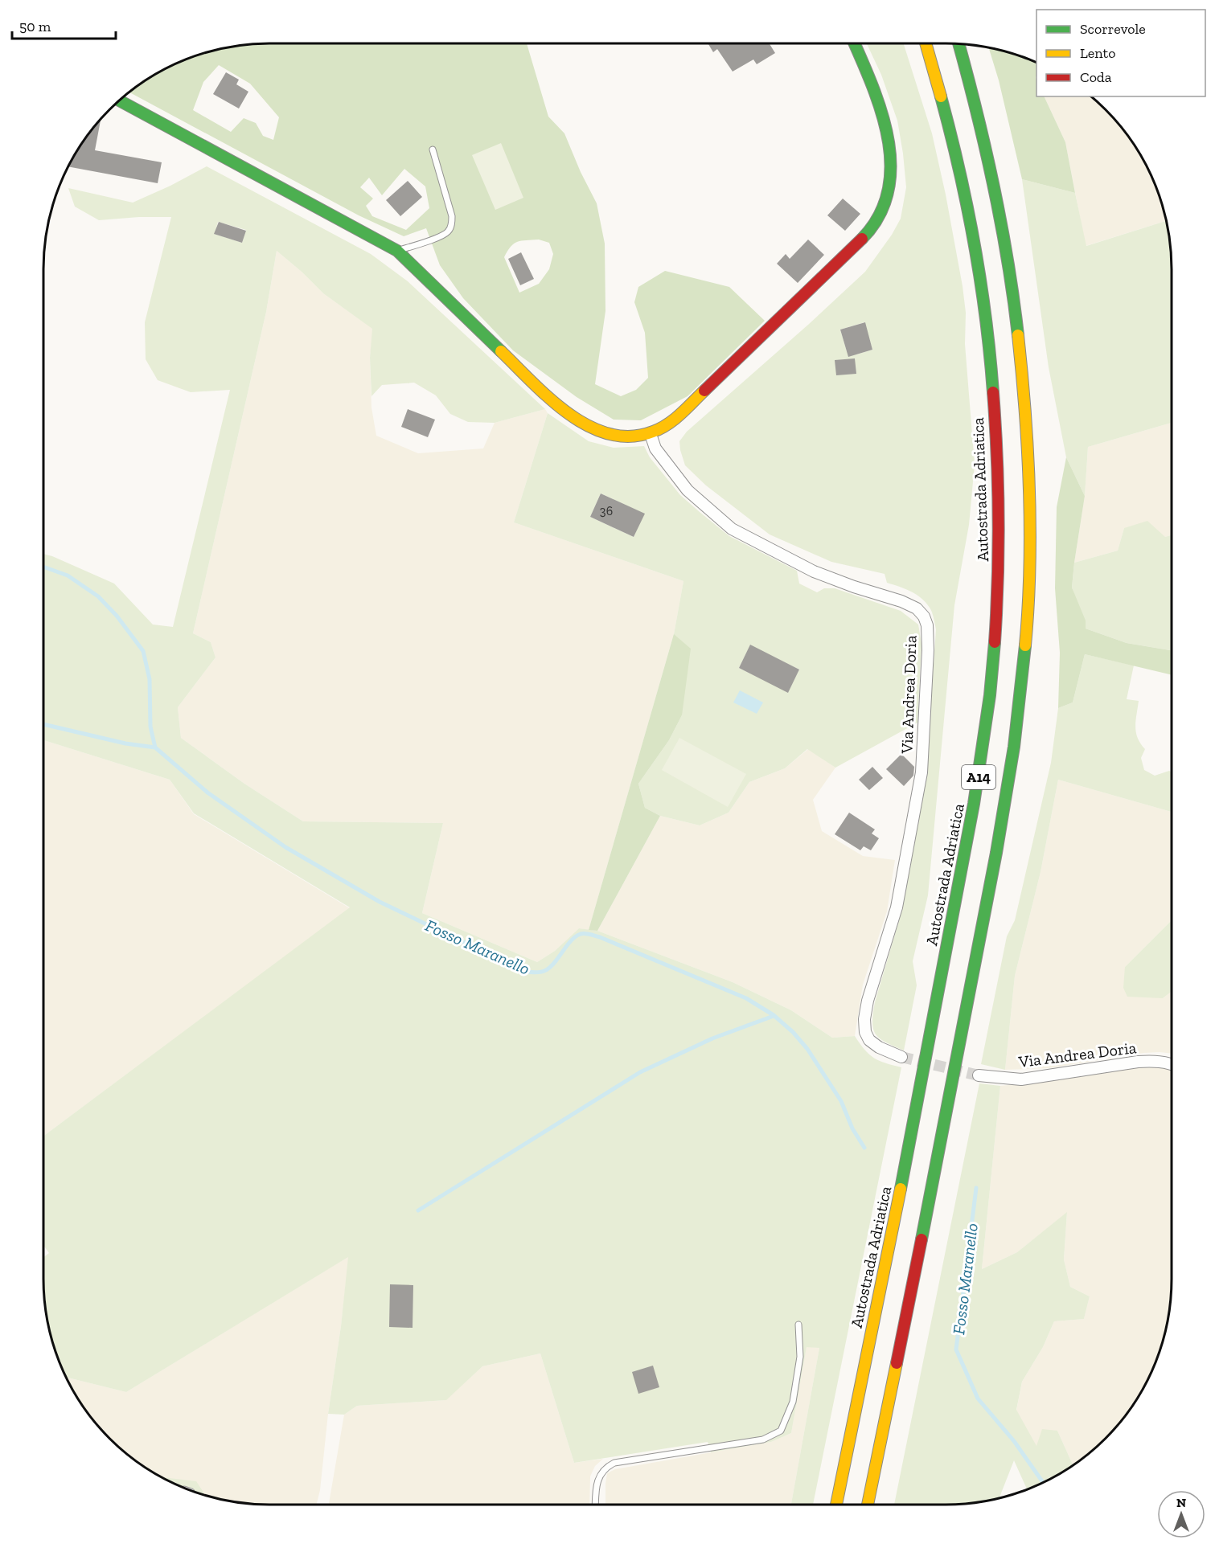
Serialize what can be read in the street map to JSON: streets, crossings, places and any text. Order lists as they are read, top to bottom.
{
  "streets": {
    "main road": ["Autostrada Adriatica", "A14"],
    "street": ["Via Andrea Doria"]
  },
  "water": ["Fosso Maranello"],
  "house_numbers": ["36"],
  "legend": ["Scorrevole", "Lento", "Coda"],
  "scale_bar": "50 m",
  "north": "top"
}
